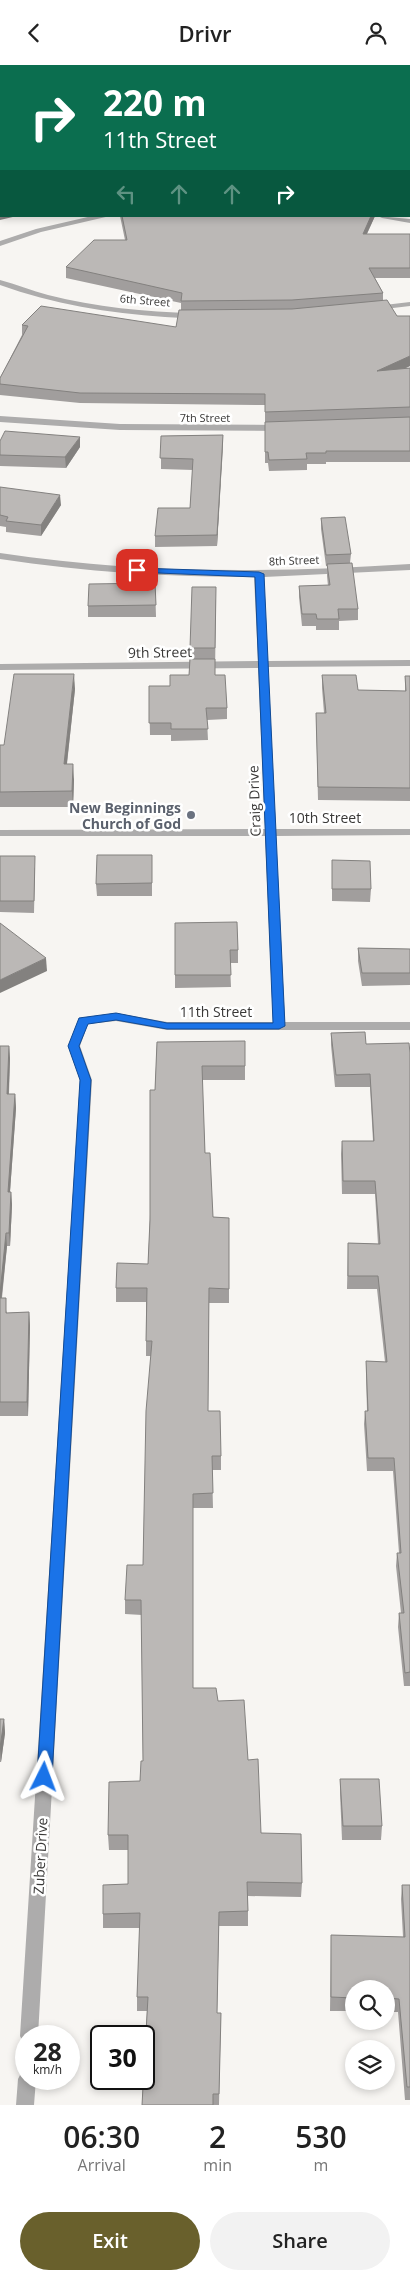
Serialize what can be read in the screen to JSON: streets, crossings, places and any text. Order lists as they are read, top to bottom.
{
  "streets": {
    "street": [
      "6th Street",
      "7th Street",
      "8th Street",
      "9th Street",
      "Craig Drive",
      "10th Street",
      "11th Street",
      "Zuber Drive"
    ]
  },
  "crossings": [
    ["8th Street", "Craig Drive"],
    ["9th Street", "Craig Drive"],
    ["Craig Drive", "10th Street"],
    ["Craig Drive", "11th Street"],
    ["11th Street", "Zuber Drive"]
  ],
  "places": ["New Beginnings Church of God"],
  "page": {
    "header": "Drivr",
    "turn": ["220 m", "11th Street"],
    "speed": "28 km/h",
    "limit": "30",
    "eta": [
      "06:30",
      "Arrival",
      "2",
      "min",
      "530",
      "m"
    ],
    "buttons": ["Exit", "Share"]
  }
}
